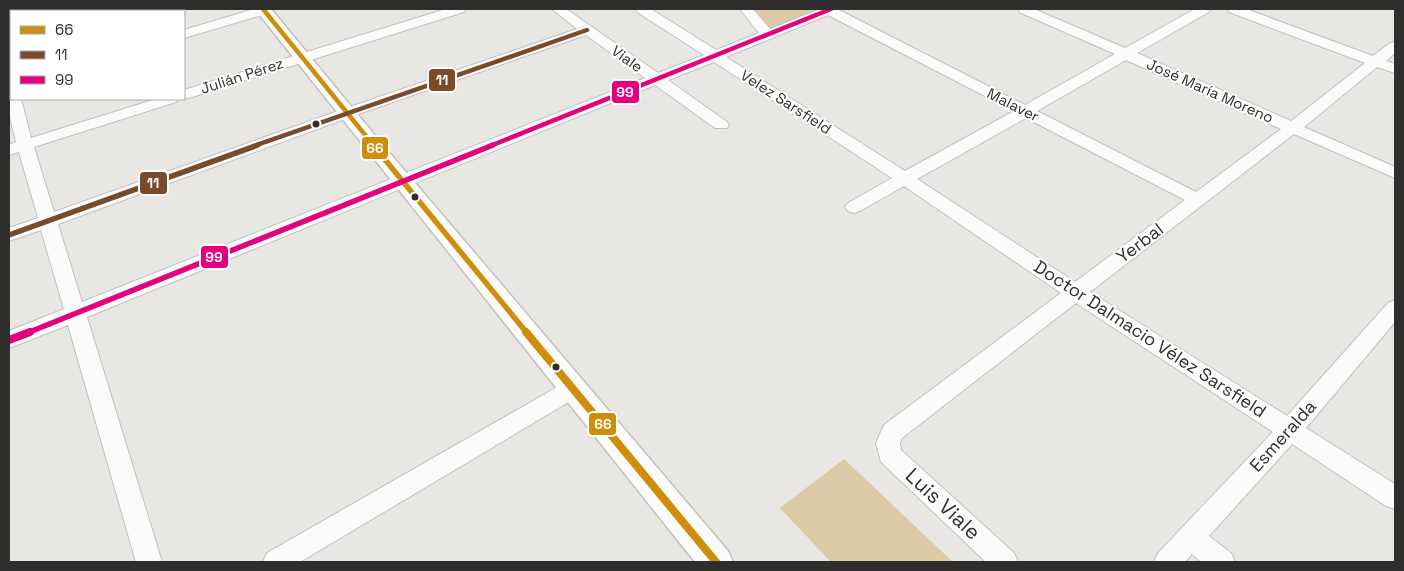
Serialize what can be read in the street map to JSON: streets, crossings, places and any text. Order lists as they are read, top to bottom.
{
  "streets": {
    "street": [
      "Viale",
      "Julián Pérez",
      "José María Moreno",
      "Velez Sarsfield",
      "Malaver",
      "Yerbal",
      "Doctor Dalmacio Vélez Sarsfield",
      "Esmeralda",
      "Luis Viale"
    ]
  },
  "crossings": [
    ["José María Moreno", "Yerbal"],
    ["Velez Sarsfield", "Doctor Dalmacio Vélez Sarsfield"],
    ["Malaver", "Yerbal"],
    ["Yerbal", "Doctor Dalmacio Vélez Sarsfield"],
    ["Yerbal", "Luis Viale"],
    ["Doctor Dalmacio Vélez Sarsfield", "Esmeralda"]
  ],
  "lines": ["transit line 66", "transit line 99", "transit line 11"],
  "legend": ["66", "11", "99"]
}
